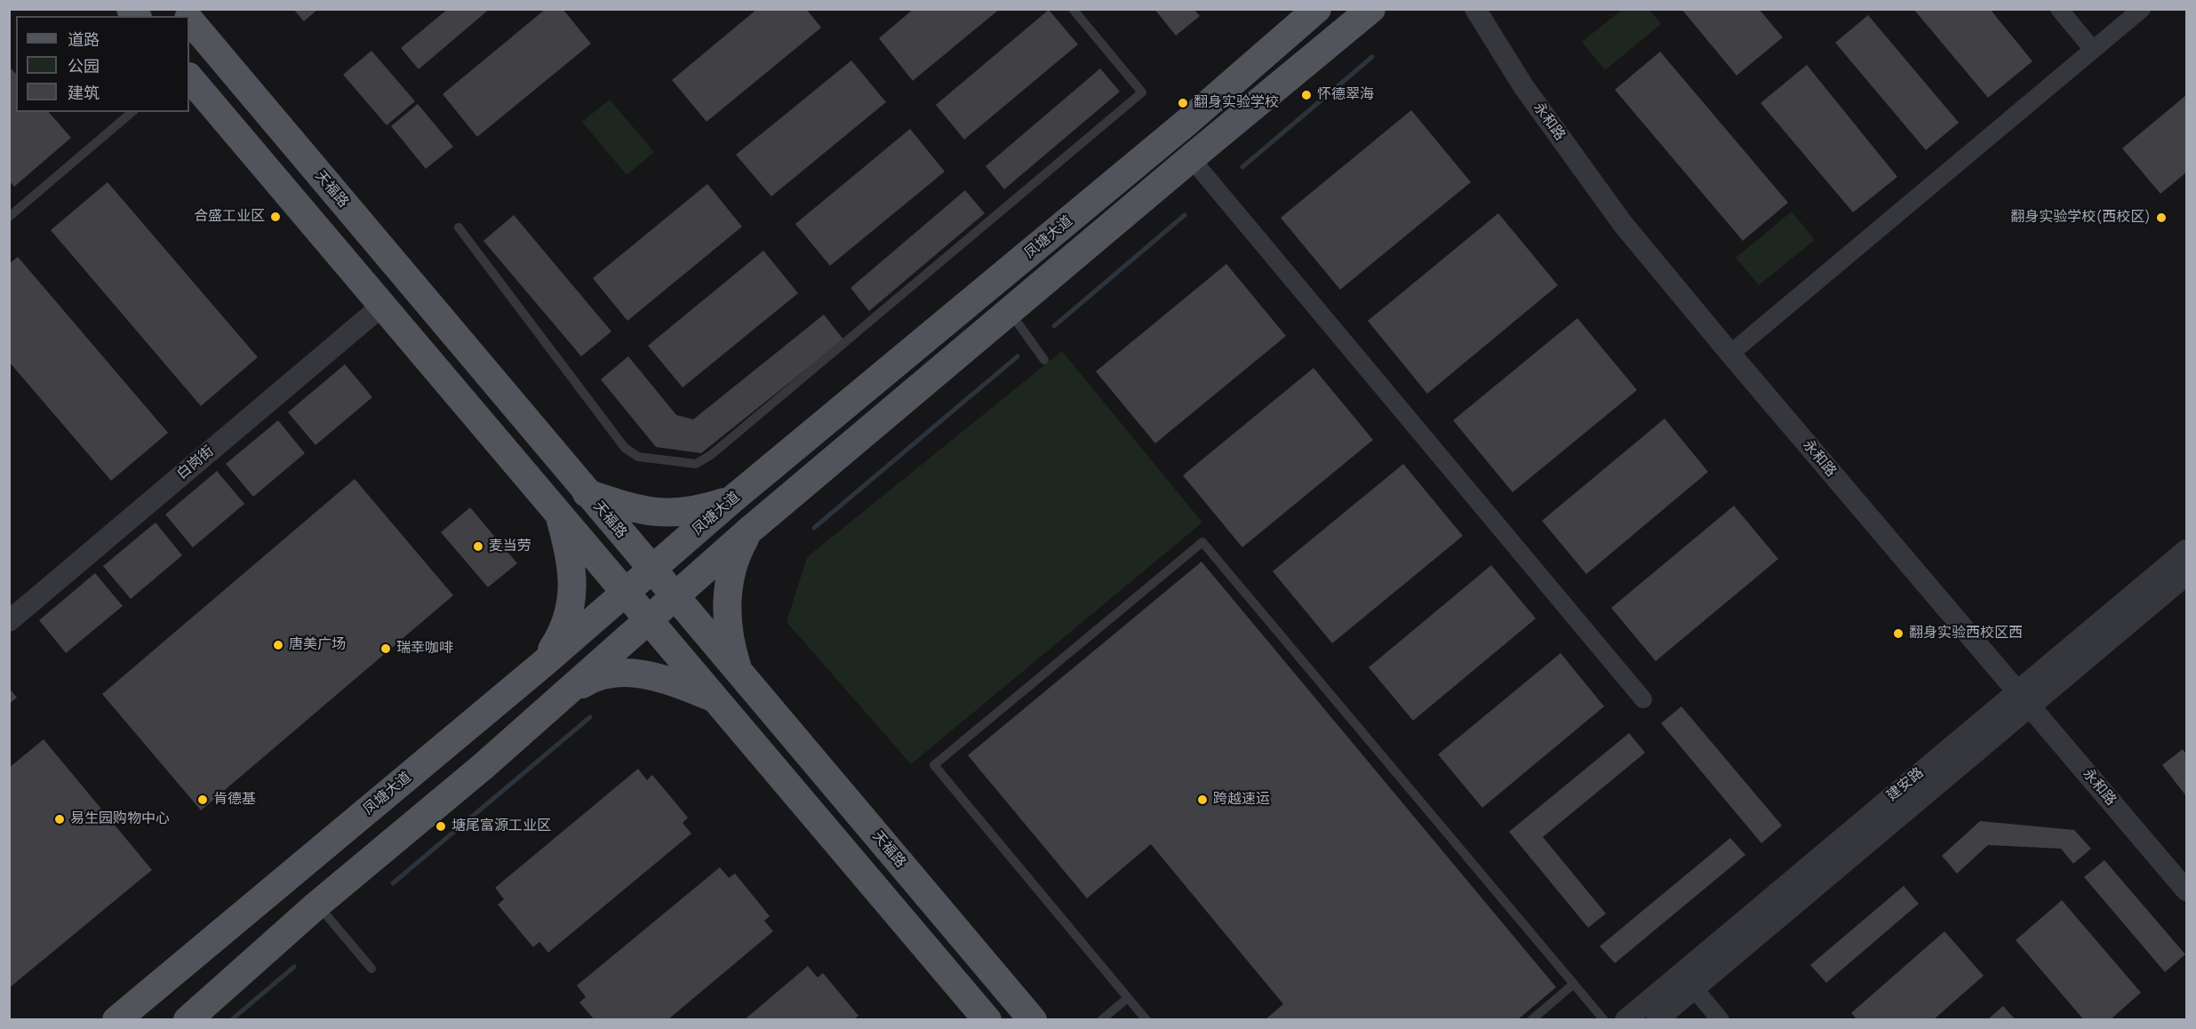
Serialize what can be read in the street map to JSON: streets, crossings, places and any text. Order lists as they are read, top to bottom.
{
  "streets": {
    "main road": ["天福路", "凤塘大道"],
    "street": ["永和路", "白岗街", "建安路"]
  },
  "crossings": [
    ["永和路", "建安路"],
    ["天福路", "凤塘大道"]
  ],
  "places": [
    "怀德翠海",
    "翻身实验学校",
    "合盛工业区",
    "翻身实验学校(西校区)",
    "麦当劳",
    "翻身实验西校区西",
    "唐美广场",
    "瑞幸咖啡",
    "肯德基",
    "跨越速运",
    "易生园购物中心",
    "塘尾富源工业区"
  ],
  "legend": ["道路", "公园", "建筑"]
}
